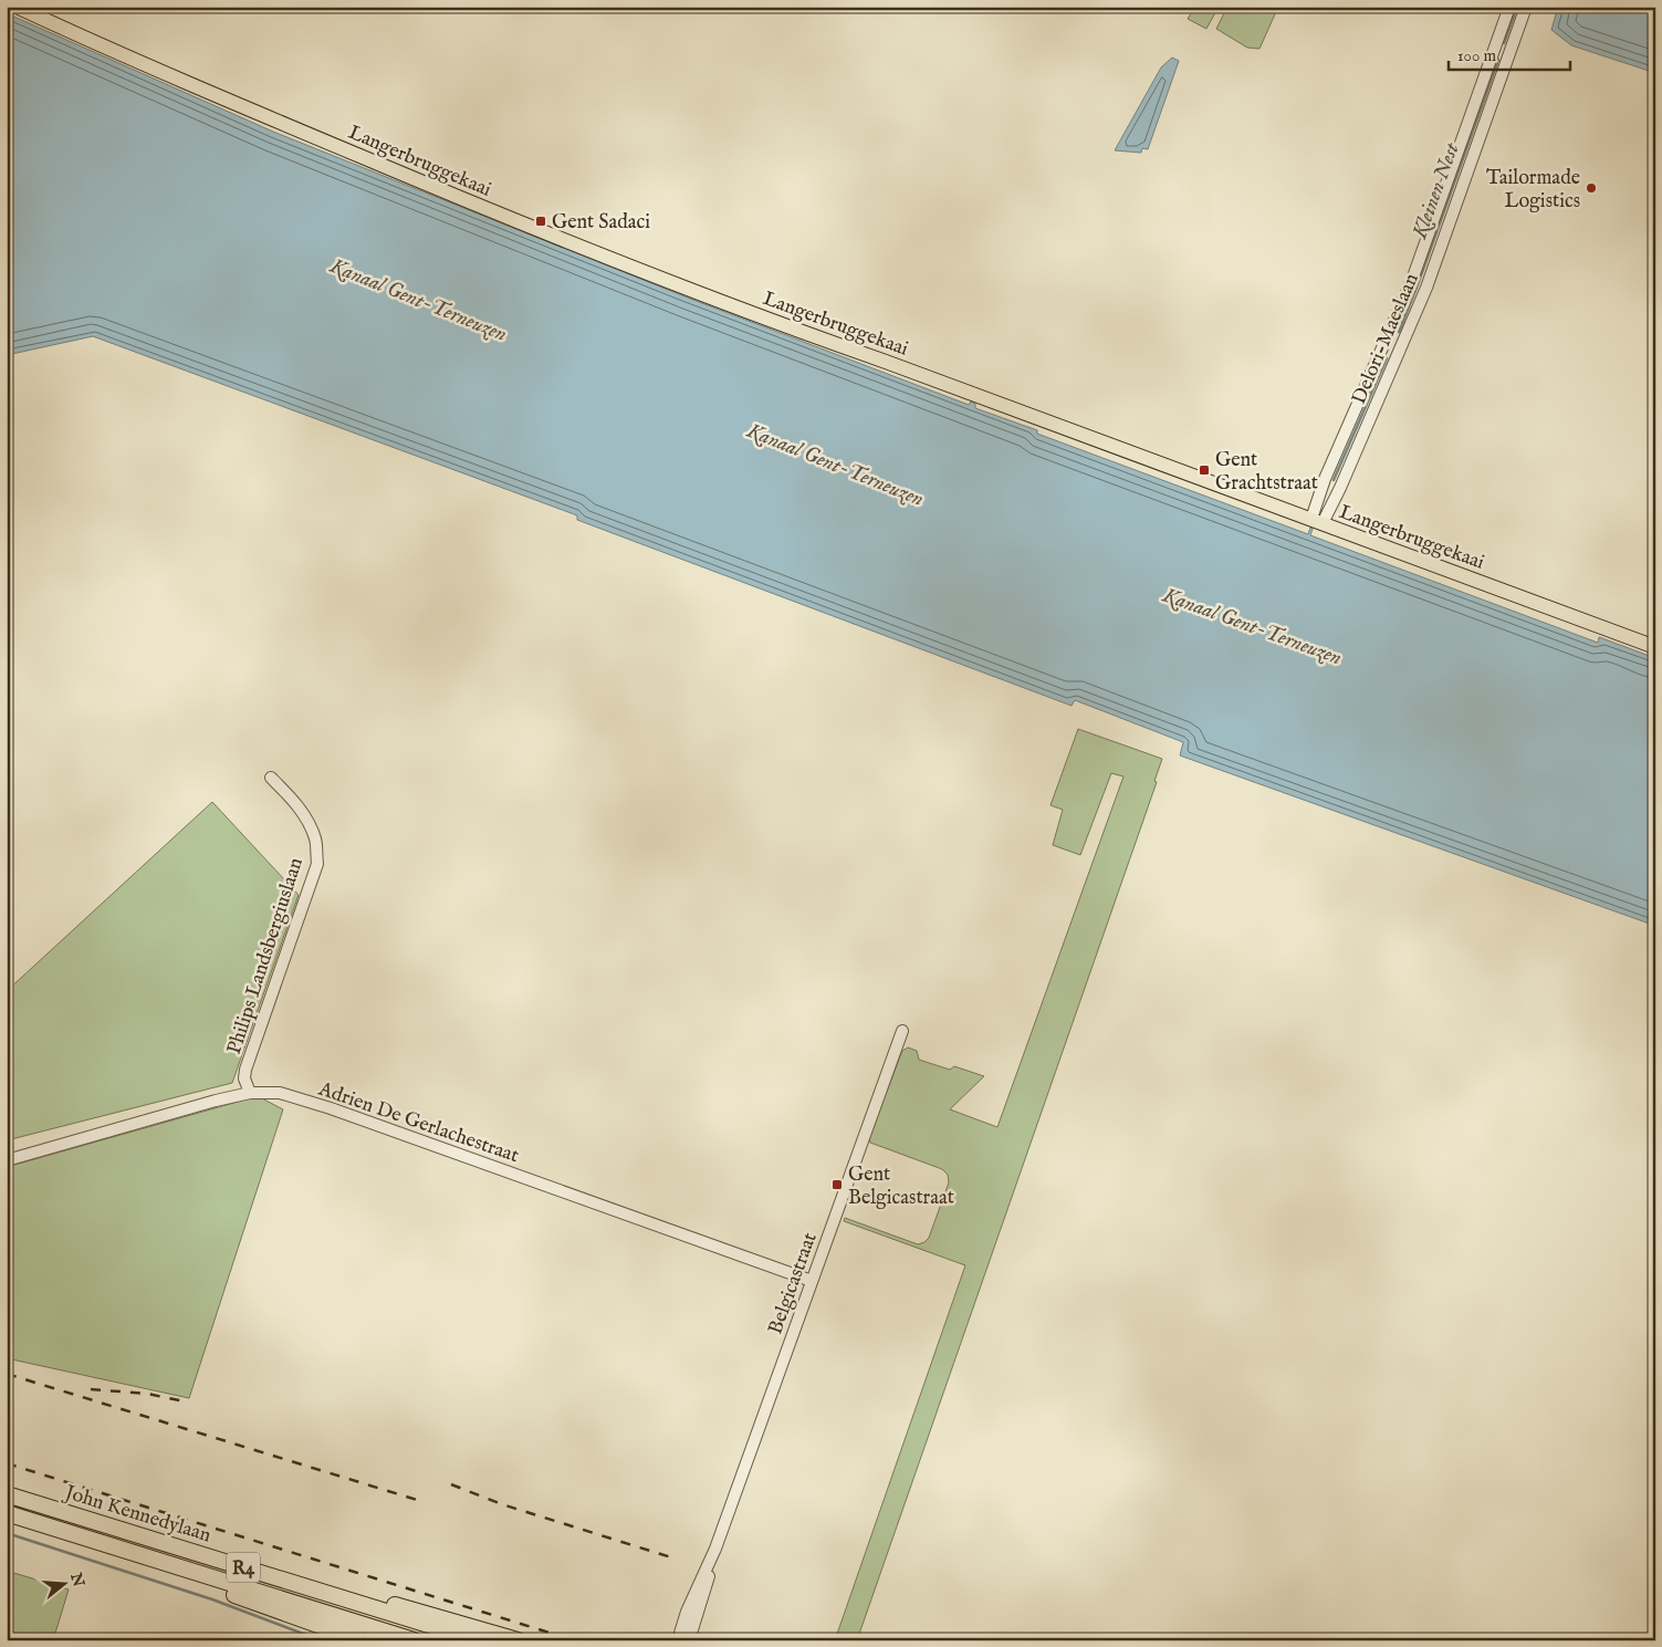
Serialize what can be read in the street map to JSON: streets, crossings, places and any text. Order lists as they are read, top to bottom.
{
  "streets": {
    "highway": ["John Kennedylaan", "R4"],
    "main road": ["Langerbruggekaai"],
    "street": [
      "Delori-Maeslaan",
      "Philips Landsbergiuslaan",
      "Adrien De Gerlachestraat",
      "Belgicastraat"
    ]
  },
  "crossings": [
    ["Langerbruggekaai", "Delori-Maeslaan"],
    ["Philips Landsbergiuslaan", "Adrien De Gerlachestraat"],
    ["Adrien De Gerlachestraat", "Belgicastraat"],
    ["John Kennedylaan", "R4"]
  ],
  "water": ["Kleinen Nest", "Kanaal Gent-Terneuzen"],
  "places": {
    "other": ["Tailormade Logistics"],
    "transit": ["Gent Sadaci", "Gent Grachtstraat", "Gent Belgicastraat"]
  },
  "scale_bar": "100 m",
  "north": "right"
}
